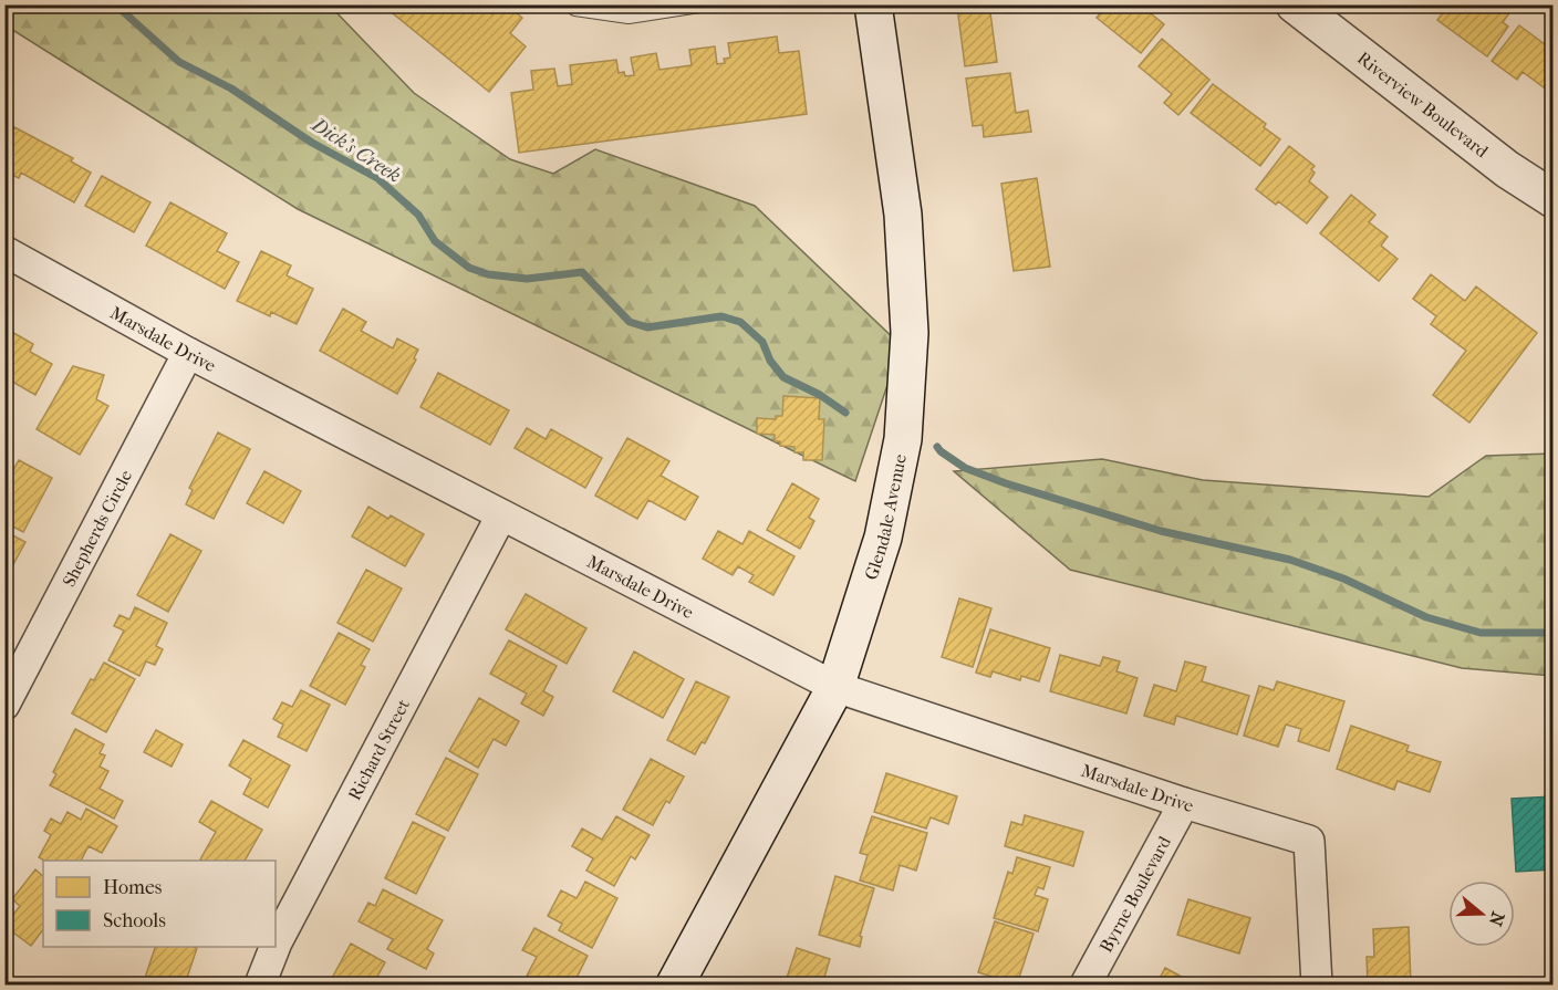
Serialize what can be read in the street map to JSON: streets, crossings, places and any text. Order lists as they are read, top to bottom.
{
  "streets": {
    "main road": ["Riverview Boulevard", "Glendale Avenue"],
    "street": [
      "Marsdale Drive",
      "Shepherds Circle",
      "Richard Street",
      "Byrne Boulevard"
    ]
  },
  "crossings": [
    ["Marsdale Drive", "Glendale Avenue"],
    ["Marsdale Drive", "Shepherds Circle"],
    ["Marsdale Drive", "Richard Street"],
    ["Marsdale Drive", "Byrne Boulevard"]
  ],
  "water": ["Dick's Creek"],
  "legend": ["Homes", "Schools"],
  "north": "right"
}
